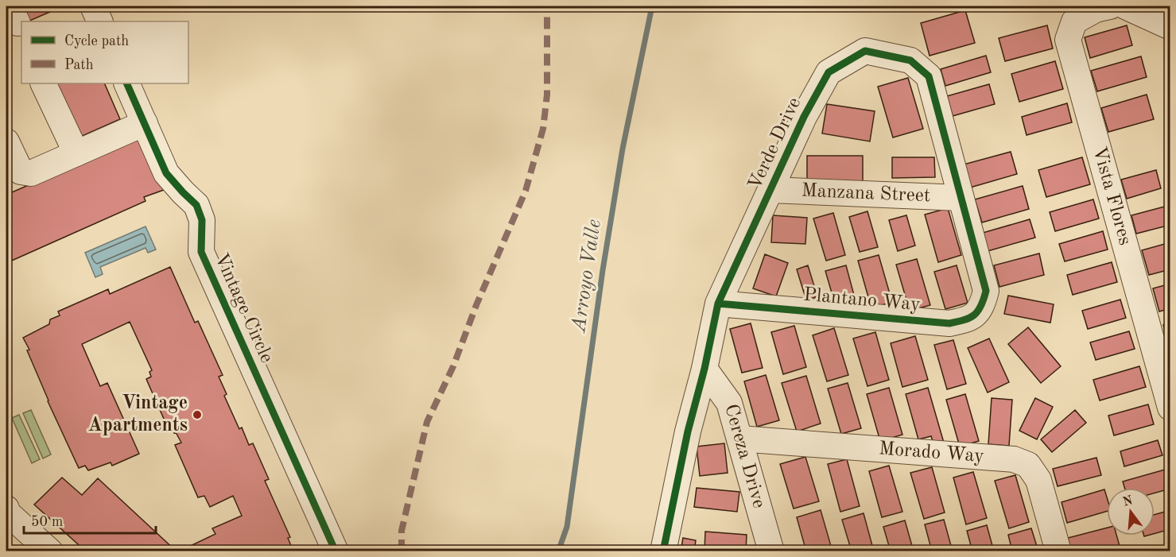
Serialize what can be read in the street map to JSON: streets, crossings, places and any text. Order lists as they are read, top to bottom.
{
  "streets": {
    "street": [
      "Verde Drive",
      "Manzana Street",
      "Vista Flores",
      "Plantano Way",
      "Vintage Circle",
      "Morado Way",
      "Cereza Drive"
    ]
  },
  "crossings": [
    ["Verde Drive", "Manzana Street"],
    ["Verde Drive", "Plantano Way"],
    ["Verde Drive", "Cereza Drive"],
    ["Morado Way", "Cereza Drive"]
  ],
  "water": ["Arroyo Valle"],
  "places": ["Vintage Apartments"],
  "legend": ["Cycle path", "Path"],
  "scale_bar": "50 m",
  "north": "top"
}
